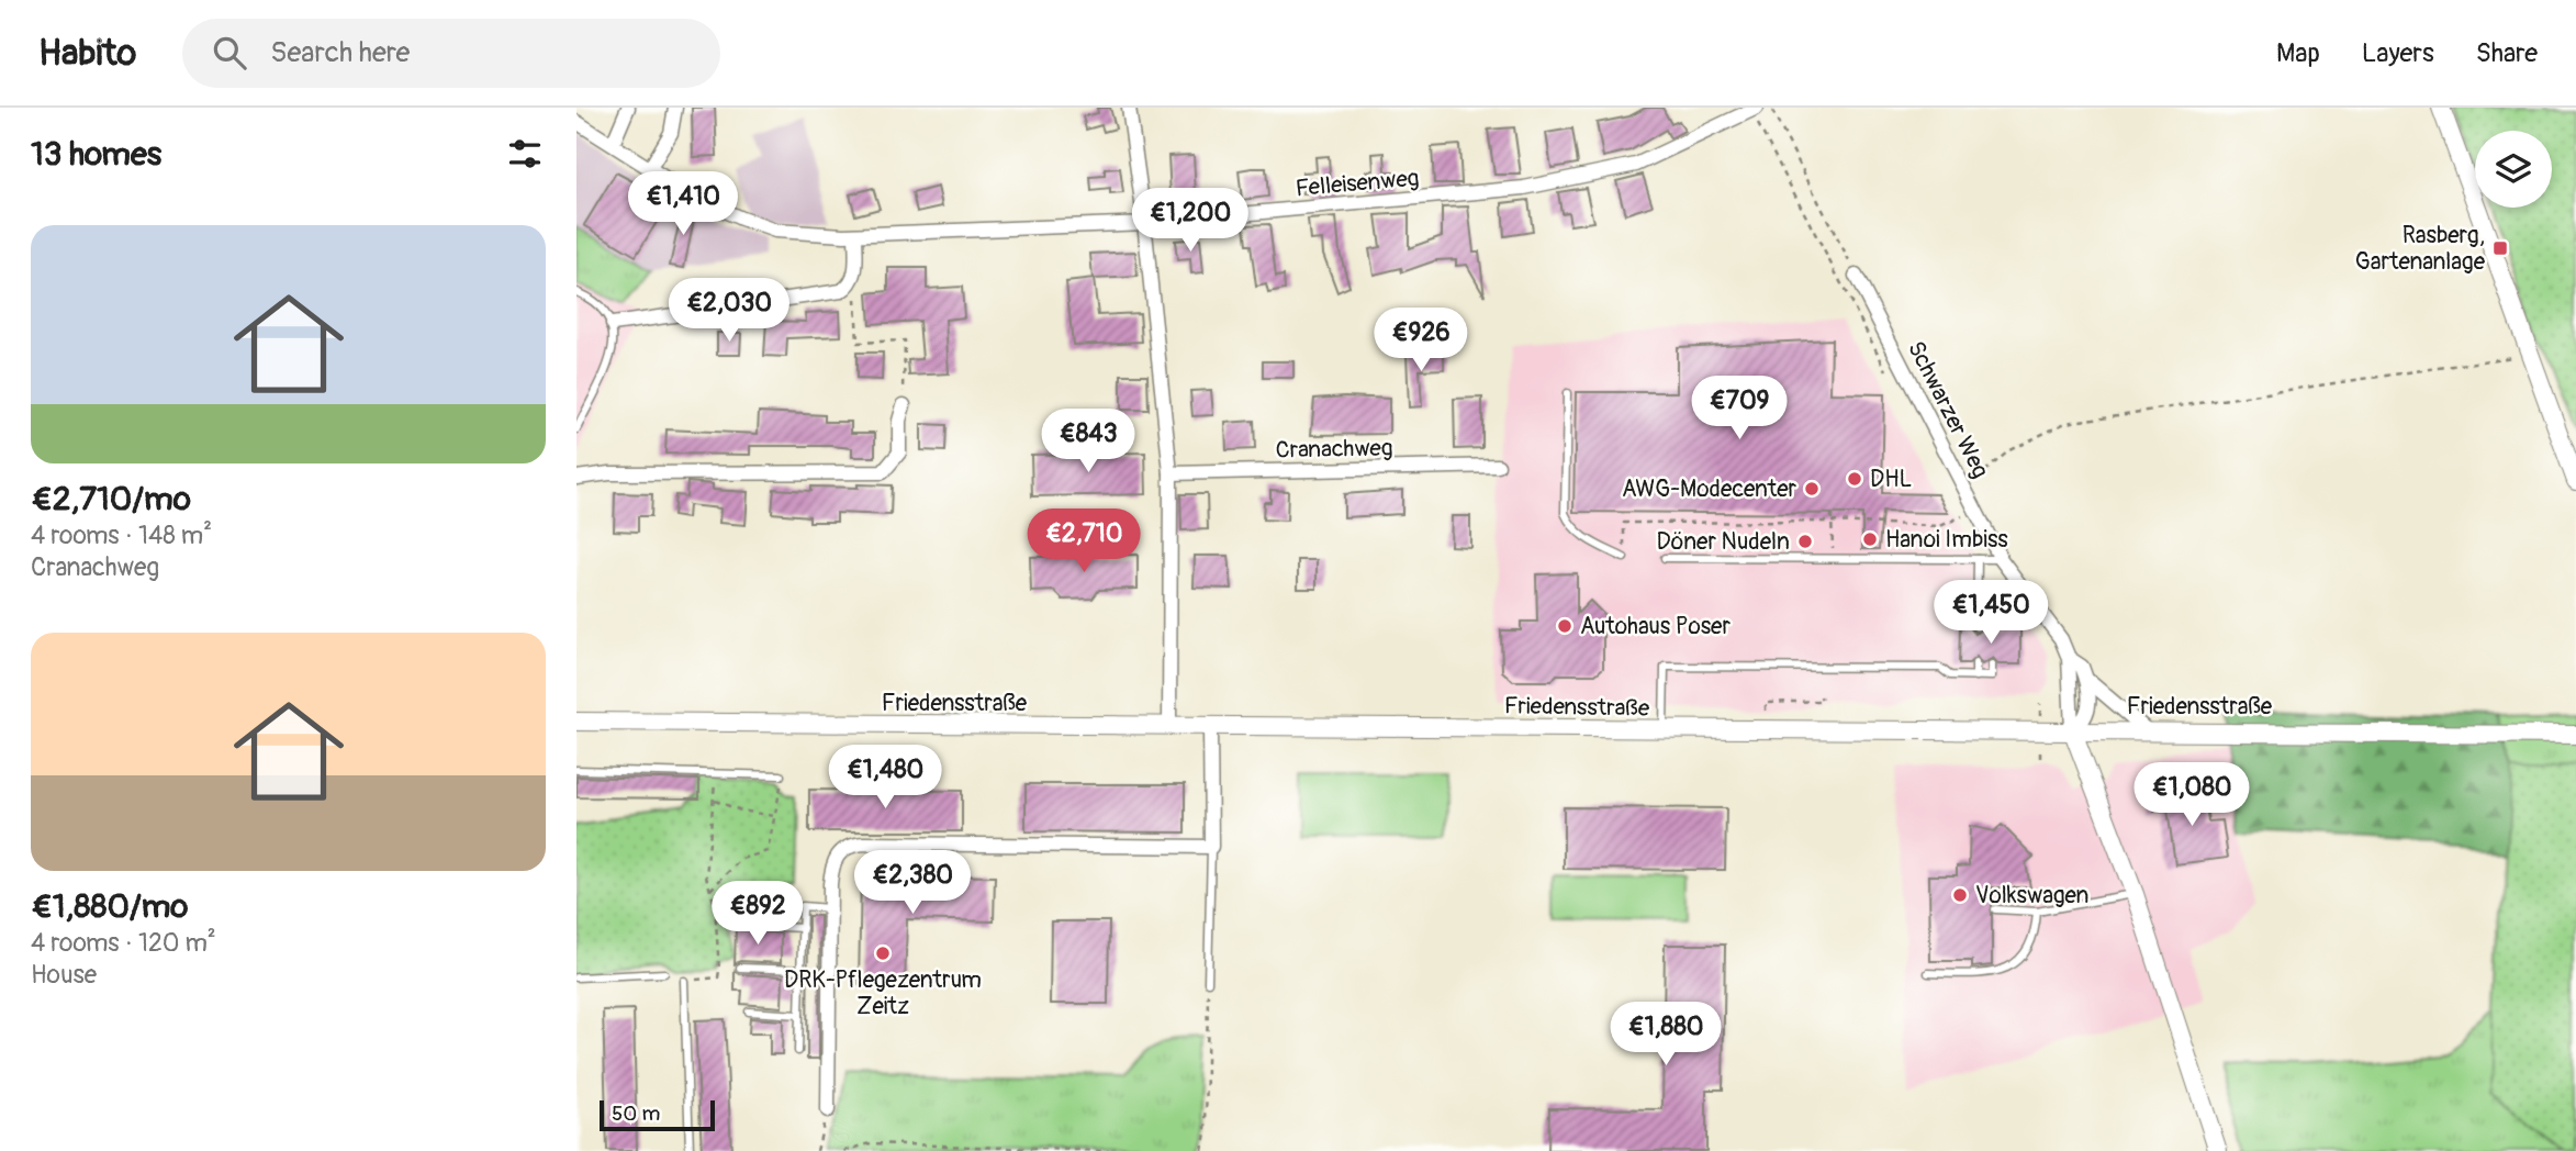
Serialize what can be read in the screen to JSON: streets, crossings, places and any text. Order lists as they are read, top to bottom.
{
  "streets": {
    "street": [
      "Felleisenweg",
      "Schwarzer Weg",
      "Cranachweg",
      "Friedensstraße"
    ]
  },
  "crossings": [
    ["Schwarzer Weg", "Friedensstraße"]
  ],
  "places": {
    "transit": ["Rasberg, Gartenanlage"],
    "other": [
      "DHL",
      "AWG-Modecenter",
      "Hanoi Imbiss",
      "Döner Nudeln",
      "Autohaus Poser",
      "Volkswagen",
      "DRK-Pflegezentrum Zeitz"
    ]
  },
  "scale_bar": "50 m",
  "page": {
    "header": "Habito",
    "search": "Search here",
    "nav": ["Map", "Layers", "Share"],
    "heading": "13 homes",
    "price": [
      "€1,410",
      "€1,200",
      "€2,030",
      "€926",
      "€709",
      "€843",
      "€2,710",
      "€1,450",
      "€1,480",
      "€1,080",
      "€2,380",
      "€892",
      "€1,880"
    ],
    "list": [
      {
        "name": "€2,710/mo",
        "note": "4 rooms · 148 m² · Cranachweg"
      },
      {
        "name": "€1,880/mo",
        "note": "4 rooms · 120 m² · House"
      }
    ],
    "scale": "50 m"
  }
}
